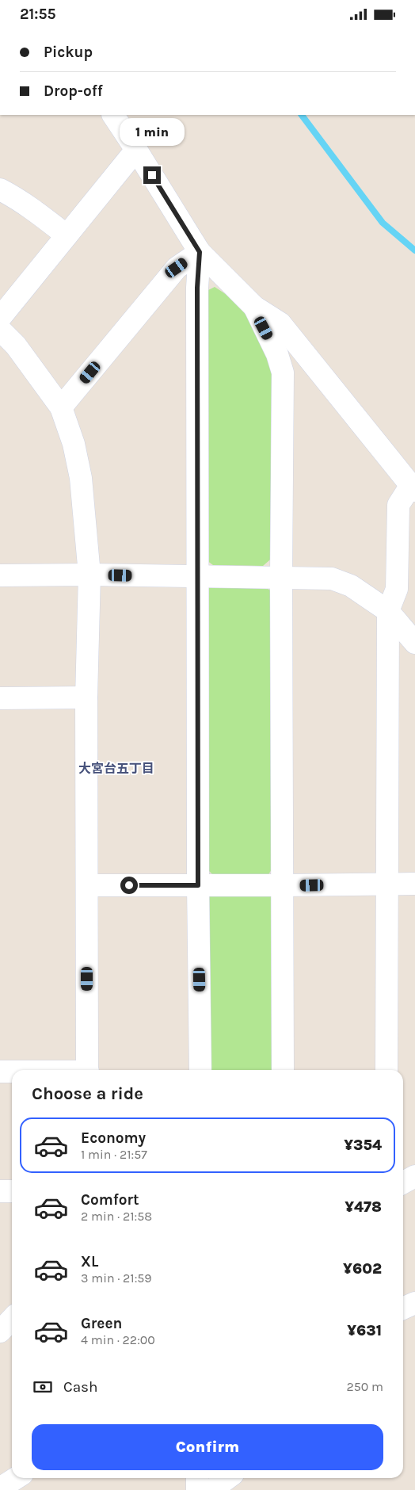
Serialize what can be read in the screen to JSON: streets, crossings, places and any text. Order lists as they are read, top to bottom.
{
  "districts": ["大宮台五丁目"],
  "page": {
    "status": "21:55",
    "banner": ["Pickup", "Drop-off"],
    "bubble": "1 min",
    "heading": "Choose a ride",
    "list": [
      {
        "name": "Economy",
        "note": "1 min · 21:57",
        "value": "¥354"
      },
      {
        "name": "Comfort",
        "note": "2 min · 21:58",
        "value": "¥478"
      },
      {
        "name": "XL",
        "note": "3 min · 21:59",
        "value": "¥602"
      },
      {
        "name": "Green",
        "note": "4 min · 22:00",
        "value": "¥631"
      }
    ],
    "pay": ["Cash", "250 m"],
    "buttons": "Confirm"
  }
}
